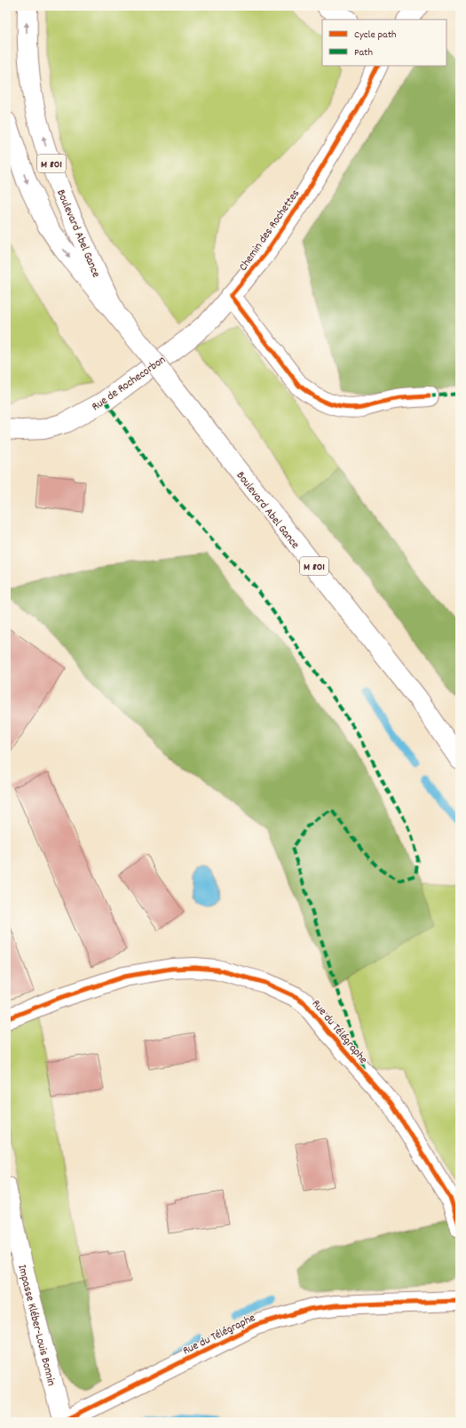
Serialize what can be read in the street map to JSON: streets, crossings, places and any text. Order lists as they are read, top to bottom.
{
  "streets": {
    "street": [
      "M 801",
      "Chemin des Rochettes",
      "Boulevard Abel Gance",
      "Rue de Rochecorbon",
      "Rue du Télégraphe",
      "Impasse Kléber-Louis Bonnin"
    ]
  },
  "crossings": [
    ["Chemin des Rochettes", "Rue de Rochecorbon"],
    ["Rue du Télégraphe", "Impasse Kléber-Louis Bonnin"]
  ],
  "legend": ["Cycle path", "Path"]
}
